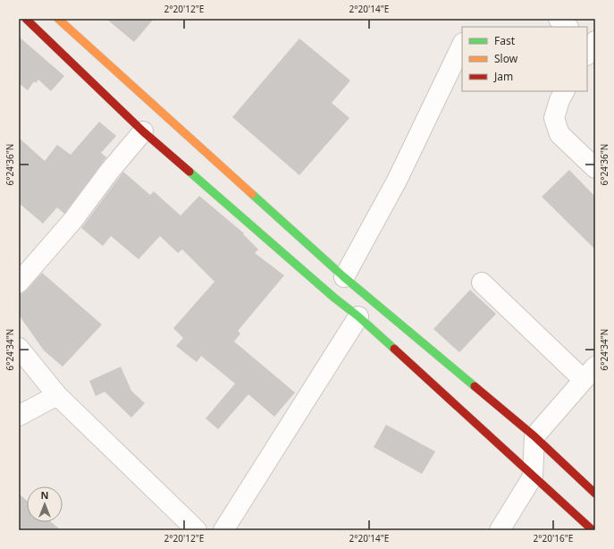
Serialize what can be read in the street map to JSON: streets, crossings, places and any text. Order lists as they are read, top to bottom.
{
  "legend": ["Fast", "Slow", "Jam"],
  "north": "top",
  "coordinates": [
    "2°20'12\"E",
    "2°20'14\"E",
    "6°24'36\"N",
    "6°24'34\"N",
    "2°20'16\"E"
  ]
}
